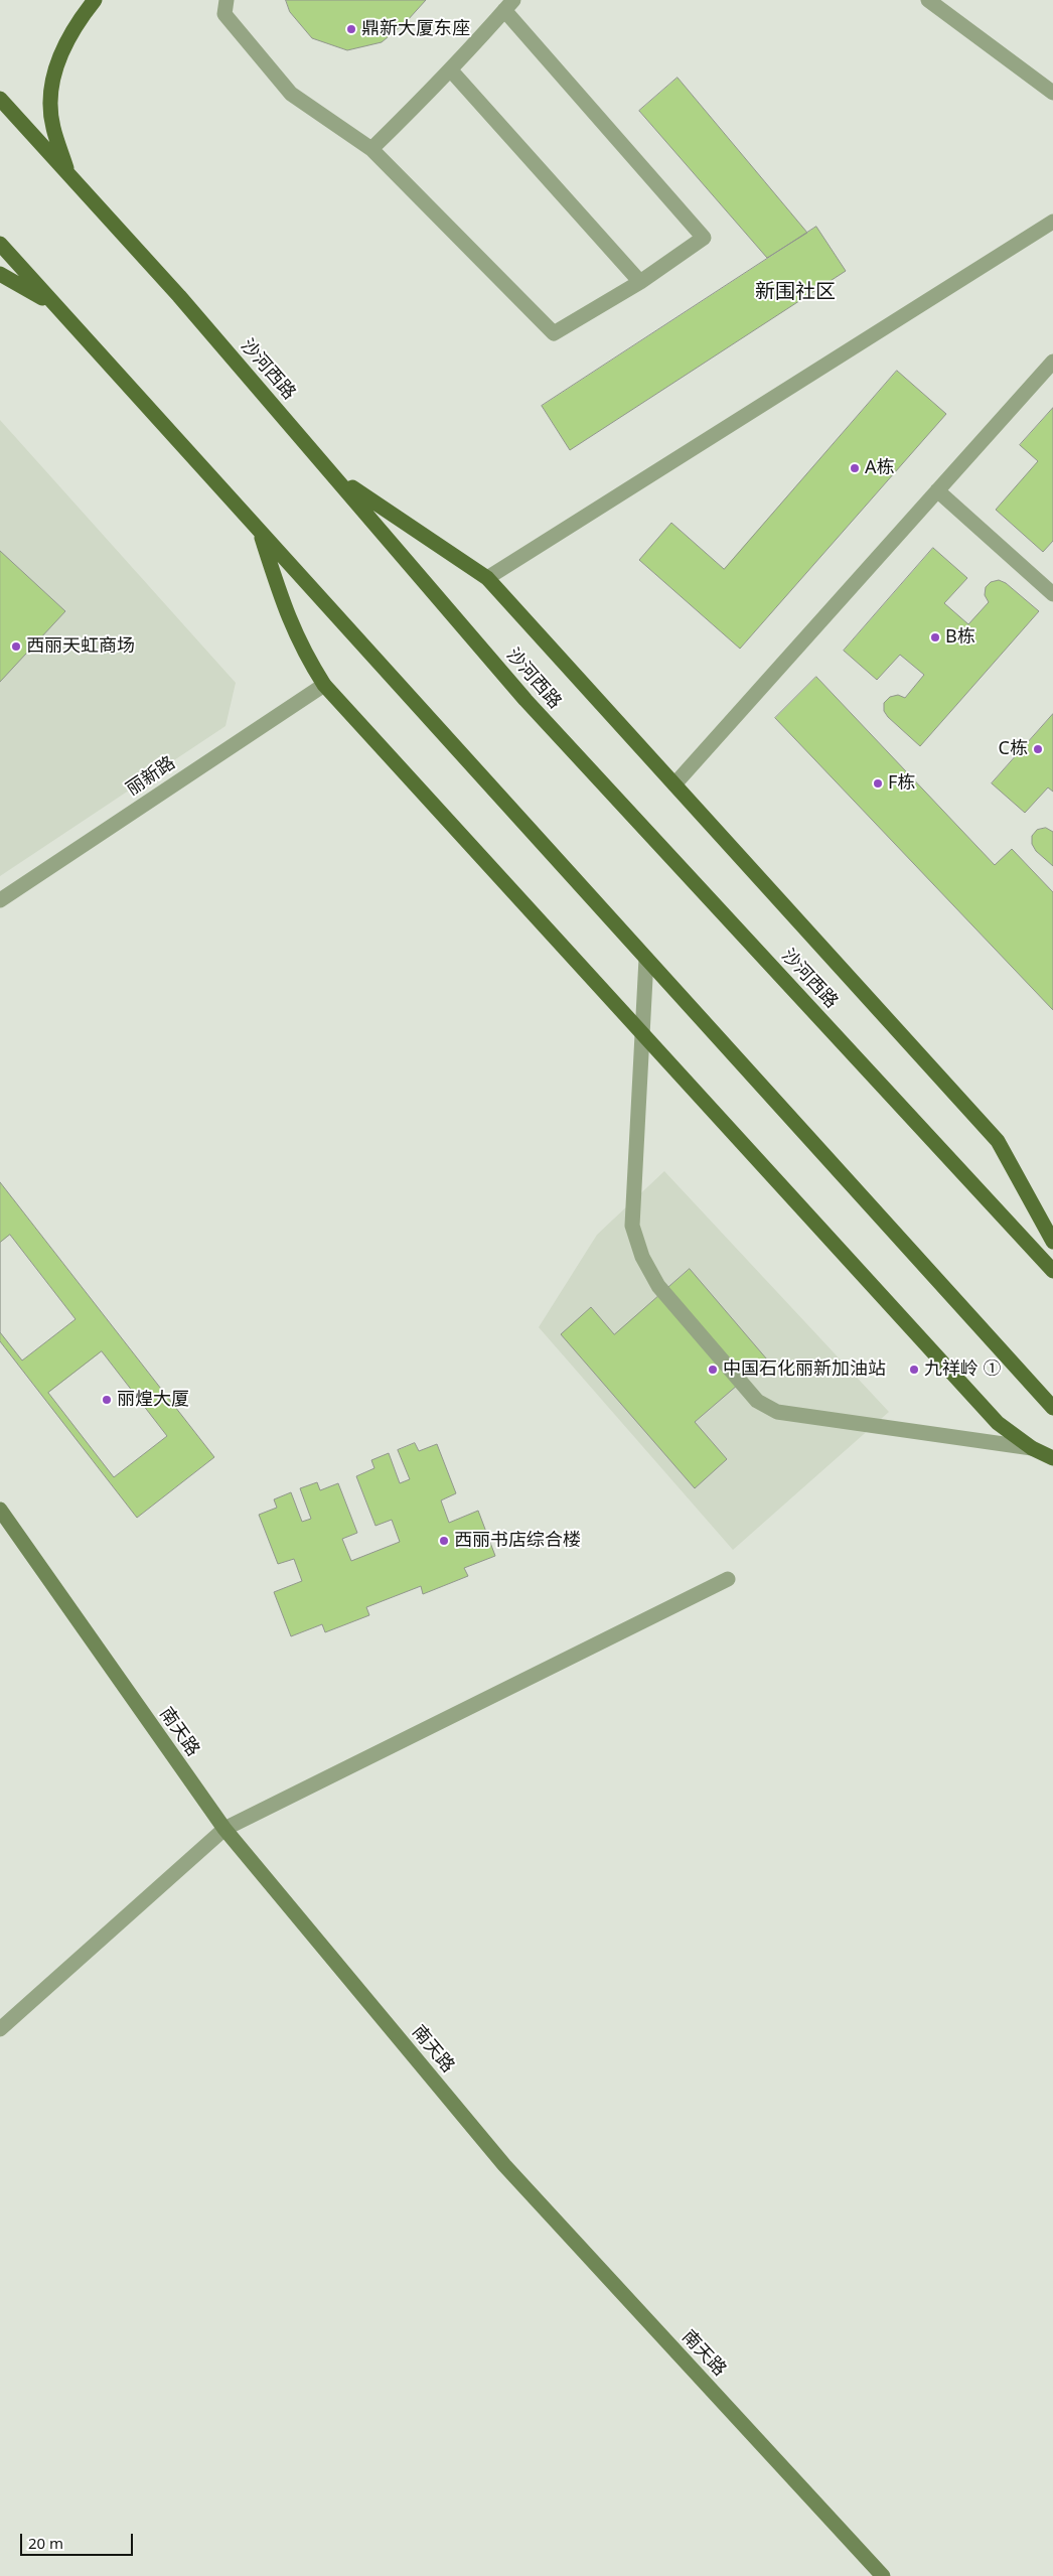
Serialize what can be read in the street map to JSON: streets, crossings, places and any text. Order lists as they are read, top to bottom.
{
  "streets": {
    "main road": ["沙河西路"],
    "street": ["丽新路", "南天路"]
  },
  "districts": ["新围社区"],
  "places": [
    "鼎新大厦东座",
    "A栋",
    "B栋",
    "西丽天虹商场",
    "C栋",
    "F栋",
    "中国石化丽新加油站",
    "九祥岭 ①",
    "丽煌大厦",
    "西丽书店综合楼"
  ],
  "scale_bar": "20 m"
}
